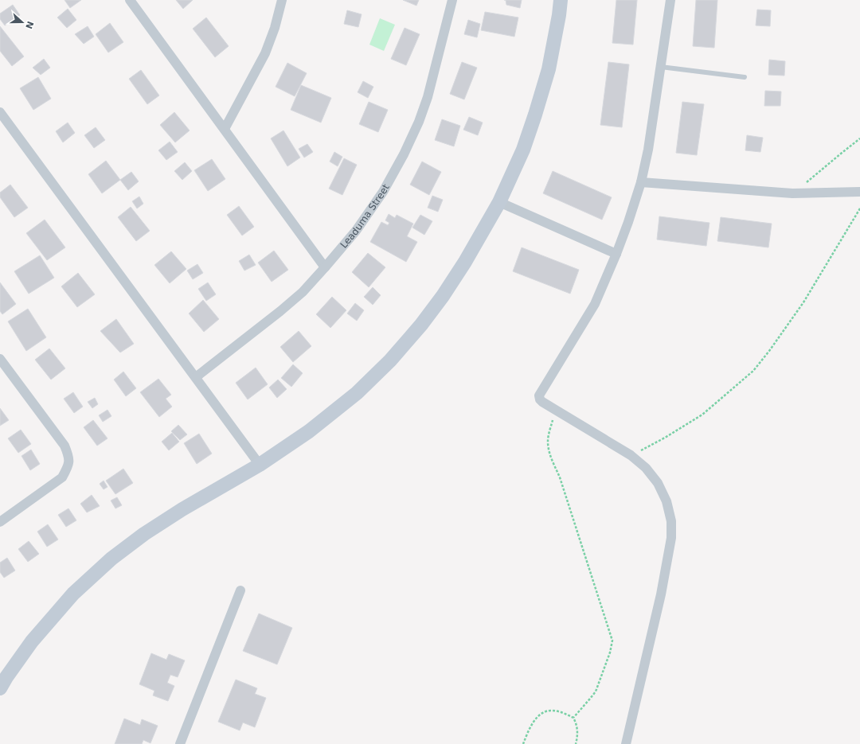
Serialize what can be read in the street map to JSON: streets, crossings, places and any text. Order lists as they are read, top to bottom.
{
  "streets": {
    "street": ["Leaduma Street"]
  },
  "north": "right"
}
